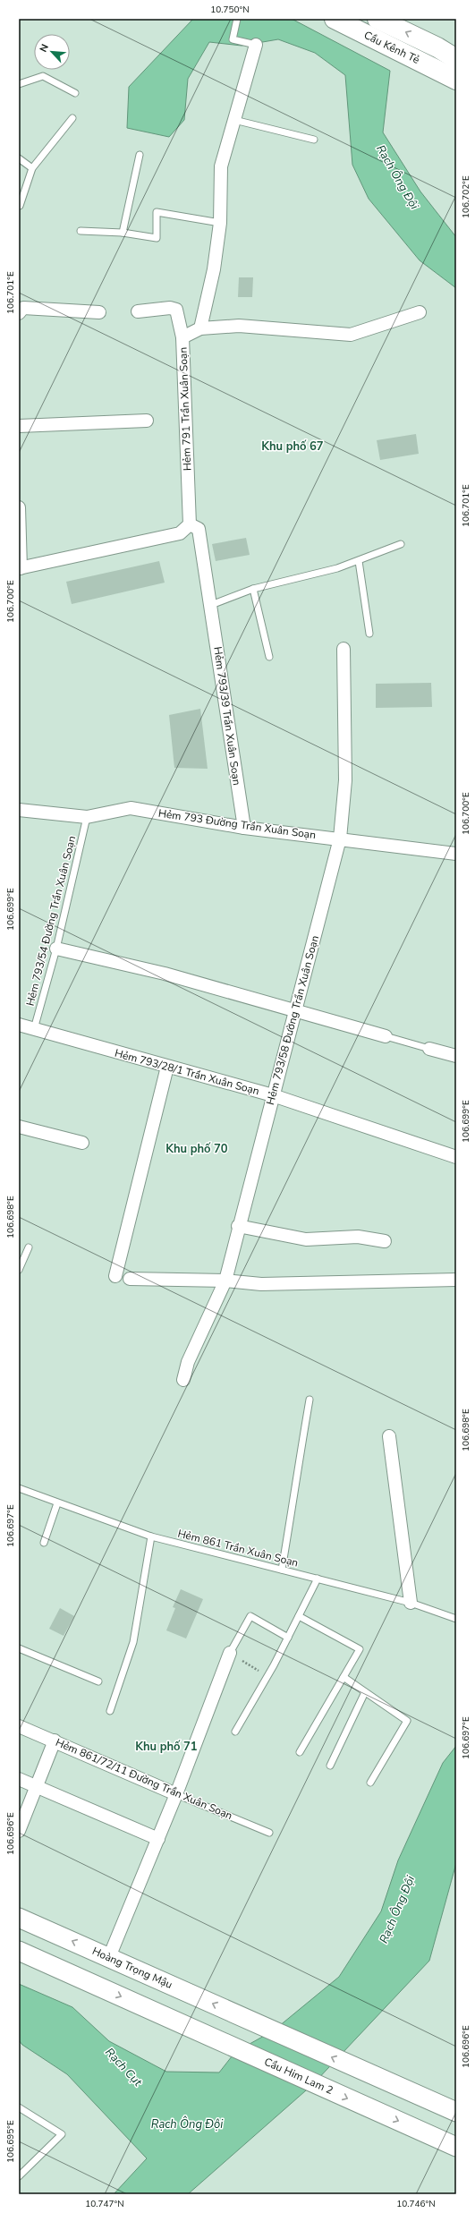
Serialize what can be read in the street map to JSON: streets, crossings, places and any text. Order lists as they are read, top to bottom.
{
  "streets": {
    "main road": ["Cầu Kênh Tẻ", "Hoàng Trọng Mậu", "Cầu Him Lam 2"],
    "street": [
      "Hẻm 791 Trần Xuân Soạn",
      "Hẻm 793/39 Trần Xuân Soạn",
      "Hẻm 793 Đường Trần Xuân Soạn",
      "Hẻm 793/58 Đường Trần Xuân Soạn",
      "Hẻm 793/28/1 Trần Xuân Soạn",
      "Hẻm 861/72/11 Đường Trần Xuân Soạn"
    ],
    "lane": ["Hẻm 793/54 Đường Trần Xuân Soạn", "Hẻm 861 Trần Xuân Soạn"]
  },
  "crossings": [
    ["Hẻm 791 Trần Xuân Soạn", "Hẻm 793/39 Trần Xuân Soạn"],
    ["Hẻm 793/39 Trần Xuân Soạn", "Hẻm 793 Đường Trần Xuân Soạn"],
    ["Hẻm 793 Đường Trần Xuân Soạn", "Hẻm 793/54 Đường Trần Xuân Soạn"],
    ["Hẻm 793 Đường Trần Xuân Soạn", "Hẻm 793/58 Đường Trần Xuân Soạn"],
    ["Hẻm 793/54 Đường Trần Xuân Soạn", "Hẻm 793/28/1 Trần Xuân Soạn"],
    ["Hẻm 793/58 Đường Trần Xuân Soạn", "Hẻm 793/28/1 Trần Xuân Soạn"]
  ],
  "one_way": ["Hoàng Trọng Mậu", "Cầu Him Lam 2"],
  "districts": ["Khu phố 67", "Khu phố 70", "Khu phố 71"],
  "water": ["Rạch Ông Đội", "Rạch Cụt"],
  "north": "top left",
  "coordinates": [
    "10.750°N",
    "106.702°E",
    "106.701°E",
    "106.700°E",
    "106.699°E",
    "106.698°E",
    "106.697°E",
    "106.696°E",
    "106.695°E",
    "10.747°N",
    "10.746°N"
  ]
}
